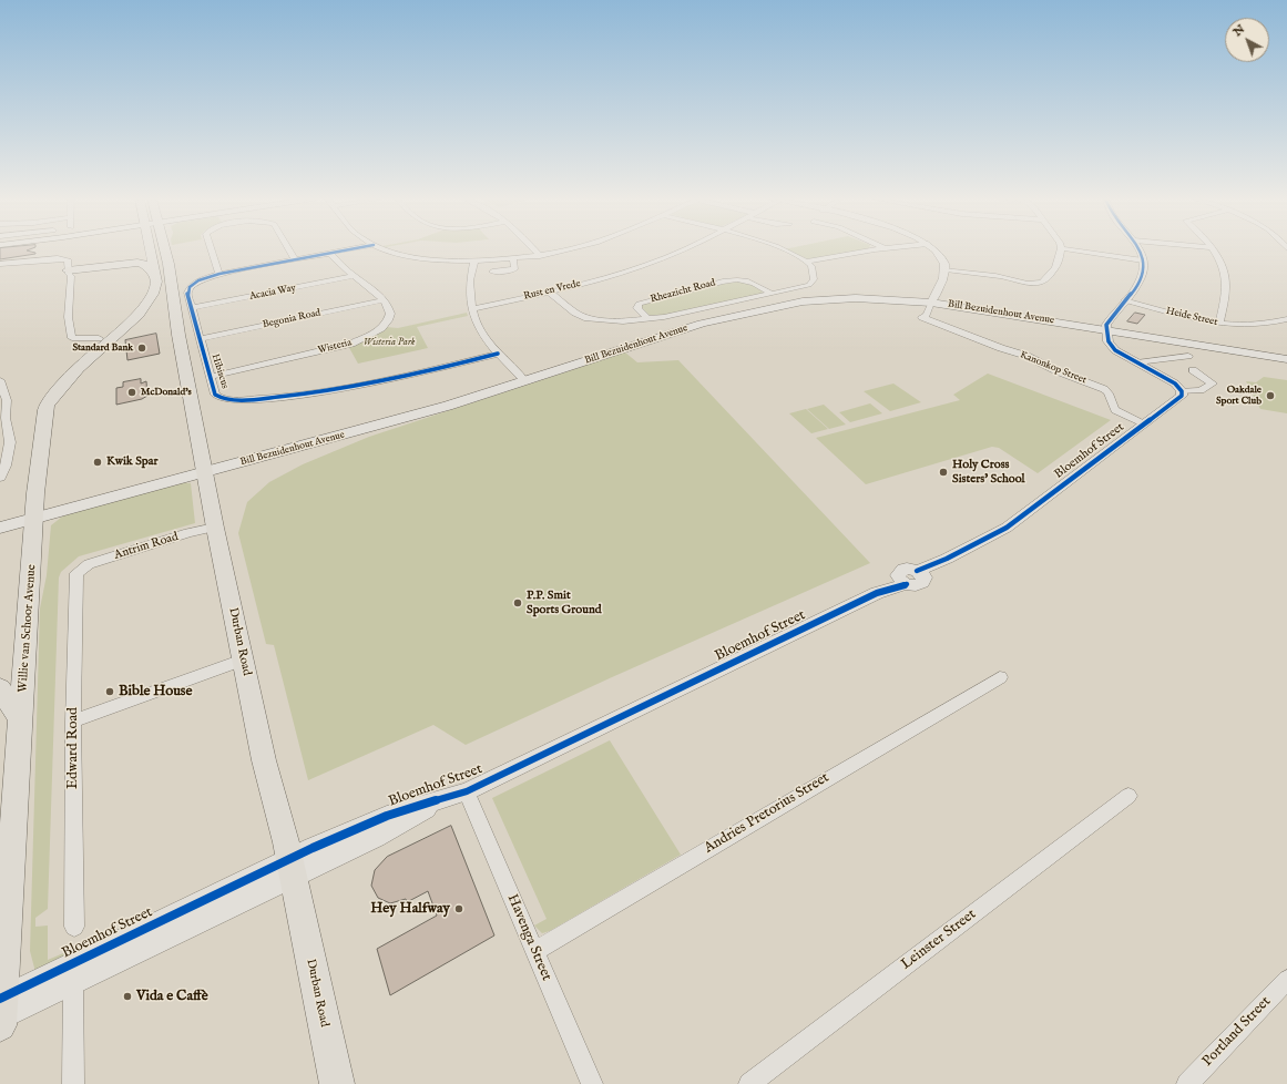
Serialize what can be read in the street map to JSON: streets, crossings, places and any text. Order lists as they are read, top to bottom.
{
  "streets": {
    "main road": ["Bill Bezuidenhout Avenue", "Willie van Schoor Avenue", "Durban Road"],
    "street": [
      "Rust en Vrede",
      "Rheazicht Road",
      "Acacia Way",
      "Heide Street",
      "Begonia Road",
      "Wisteria",
      "Kanonkop Street",
      "Hibiscus",
      "Bloemhof Street",
      "Antrim Road",
      "Edward Road",
      "Andries Pretorius Street",
      "Havenga Street",
      "Leinster Street",
      "Portland Street"
    ]
  },
  "crossings": [
    ["Rust en Vrede", "Rheazicht Road"],
    ["Acacia Way", "Wisteria"],
    ["Acacia Way", "Hibiscus"],
    ["Bill Bezuidenhout Avenue", "Kanonkop Street"],
    ["Bill Bezuidenhout Avenue", "Willie van Schoor Avenue"],
    ["Bill Bezuidenhout Avenue", "Durban Road"],
    ["Begonia Road", "Wisteria"],
    ["Begonia Road", "Hibiscus"],
    ["Wisteria", "Hibiscus"],
    ["Kanonkop Street", "Bloemhof Street"],
    ["Bloemhof Street", "Willie van Schoor Avenue"],
    ["Bloemhof Street", "Durban Road"],
    ["Bloemhof Street", "Havenga Street"],
    ["Antrim Road", "Durban Road"],
    ["Antrim Road", "Edward Road"],
    ["Andries Pretorius Street", "Havenga Street"]
  ],
  "parks": ["Wisteria Park"],
  "places": [
    "Standard Bank",
    "McDonald's",
    "Oakdale Sport Club",
    "Kwik Spar",
    "Holy Cross Sisters' School",
    "P.P. Smit Sports Ground",
    "Bible House",
    "Hey Halfway",
    "Vida e Caffè"
  ],
  "north": "top left"
}
